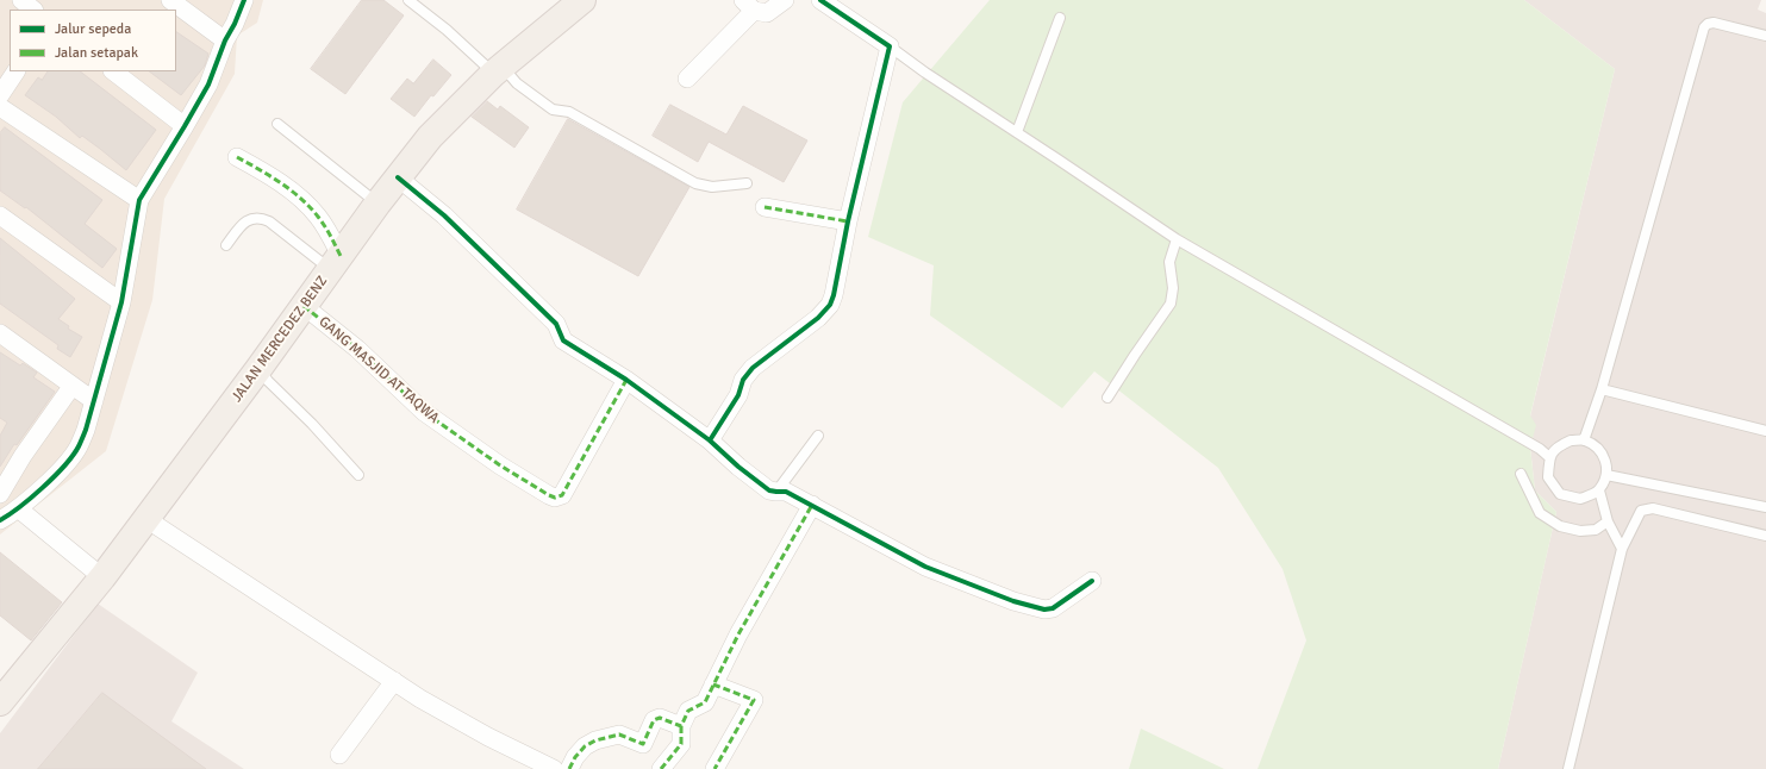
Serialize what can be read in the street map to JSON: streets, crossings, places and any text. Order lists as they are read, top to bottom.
{
  "streets": {
    "main road": ["JALAN MERCEDEZ BENZ"],
    "street": ["GANG MASJID AT TAQWA"]
  },
  "crossings": [
    ["JALAN MERCEDEZ BENZ", "GANG MASJID AT TAQWA"]
  ],
  "legend": ["Jalur sepeda", "Jalan setapak"]
}
